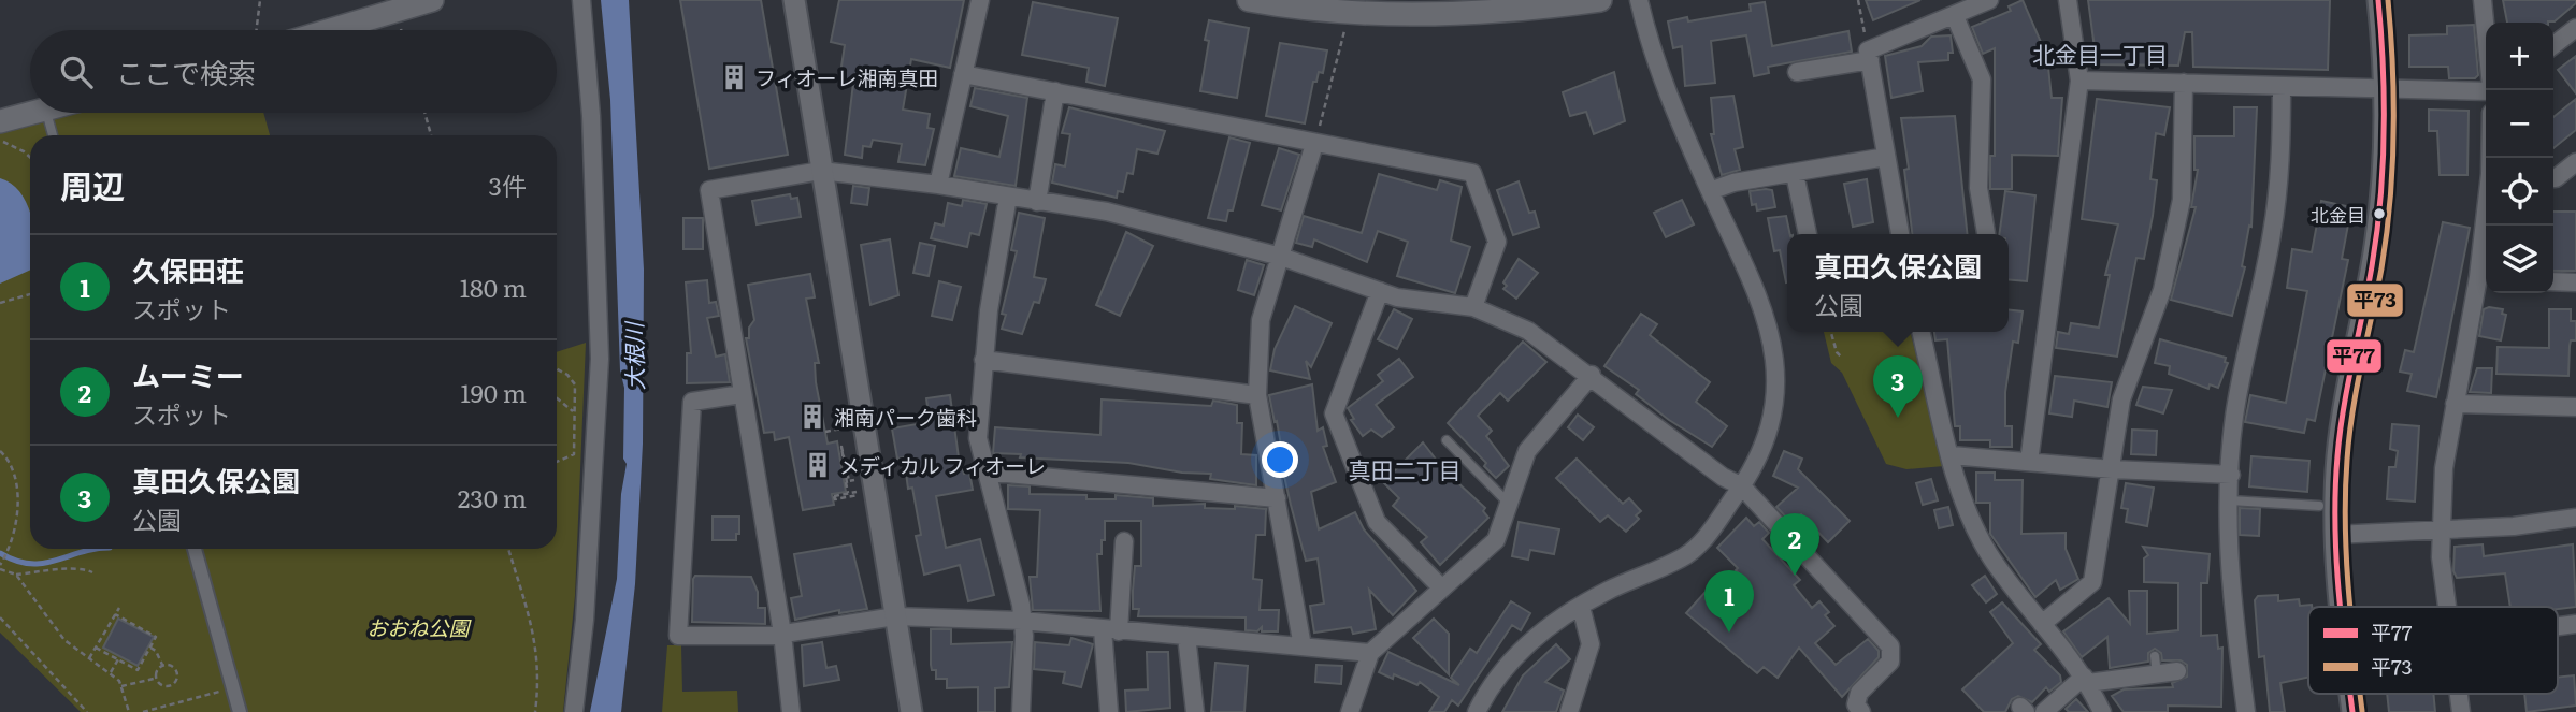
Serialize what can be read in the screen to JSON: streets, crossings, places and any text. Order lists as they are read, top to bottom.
{
  "districts": ["北金目一丁目", "真田二丁目"],
  "water": ["大根川"],
  "parks": ["おおね公園"],
  "places": {
    "building": ["フィオーレ湘南真田", "湘南パーク歯科", "メディカル フィオーレ"],
    "other": ["北金目"]
  },
  "lines": ["transit line 平77", "transit line 平73"],
  "legend": ["平77", "平73"],
  "page": {
    "map_buttons": ["+", "−"],
    "search": "ここで検索",
    "heading": ["周辺", "3件"],
    "list": [
      {
        "mark": "1",
        "name": "久保田荘",
        "note": "スポット",
        "value": "180 m"
      },
      {
        "mark": "2",
        "name": "ムーミー",
        "note": "スポット",
        "value": "190 m"
      },
      {
        "mark": "3",
        "name": "真田久保公園",
        "note": "公園",
        "value": "230 m"
      }
    ],
    "popup": ["真田久保公園", "公園"],
    "pins": ["3", "2", "1"]
  }
}
